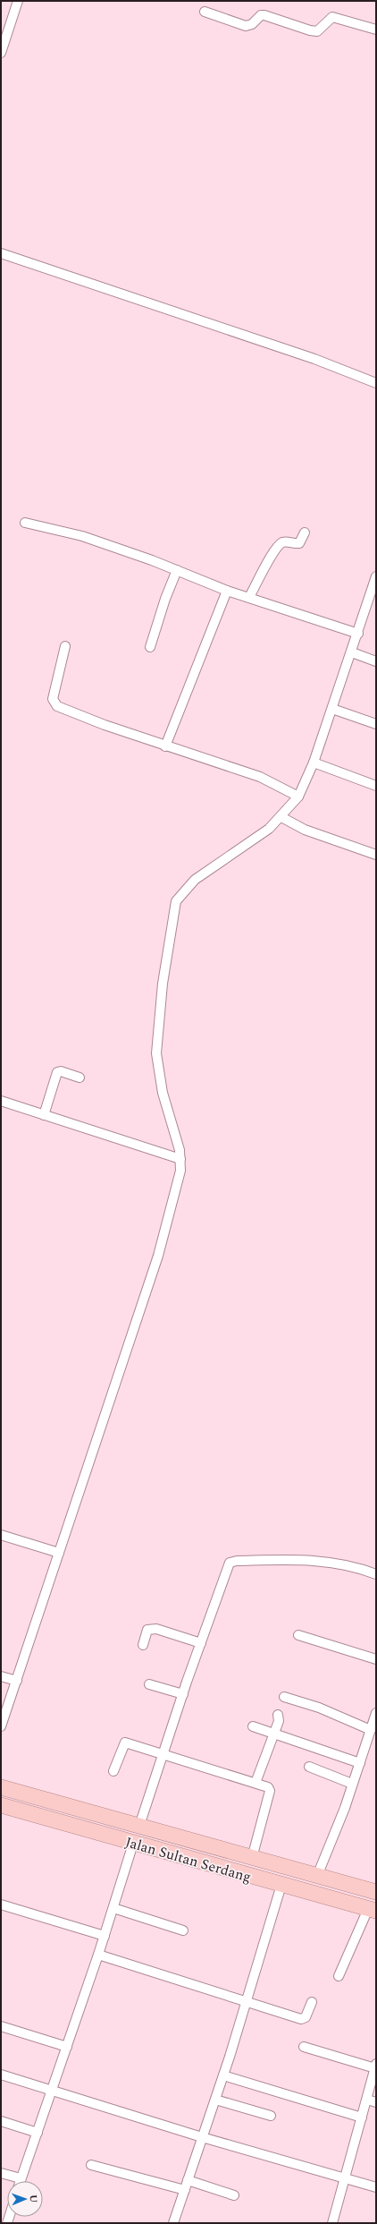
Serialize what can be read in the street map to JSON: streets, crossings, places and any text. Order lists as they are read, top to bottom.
{
  "streets": {
    "highway": ["Jalan Sultan Serdang"]
  },
  "north": "right"
}
